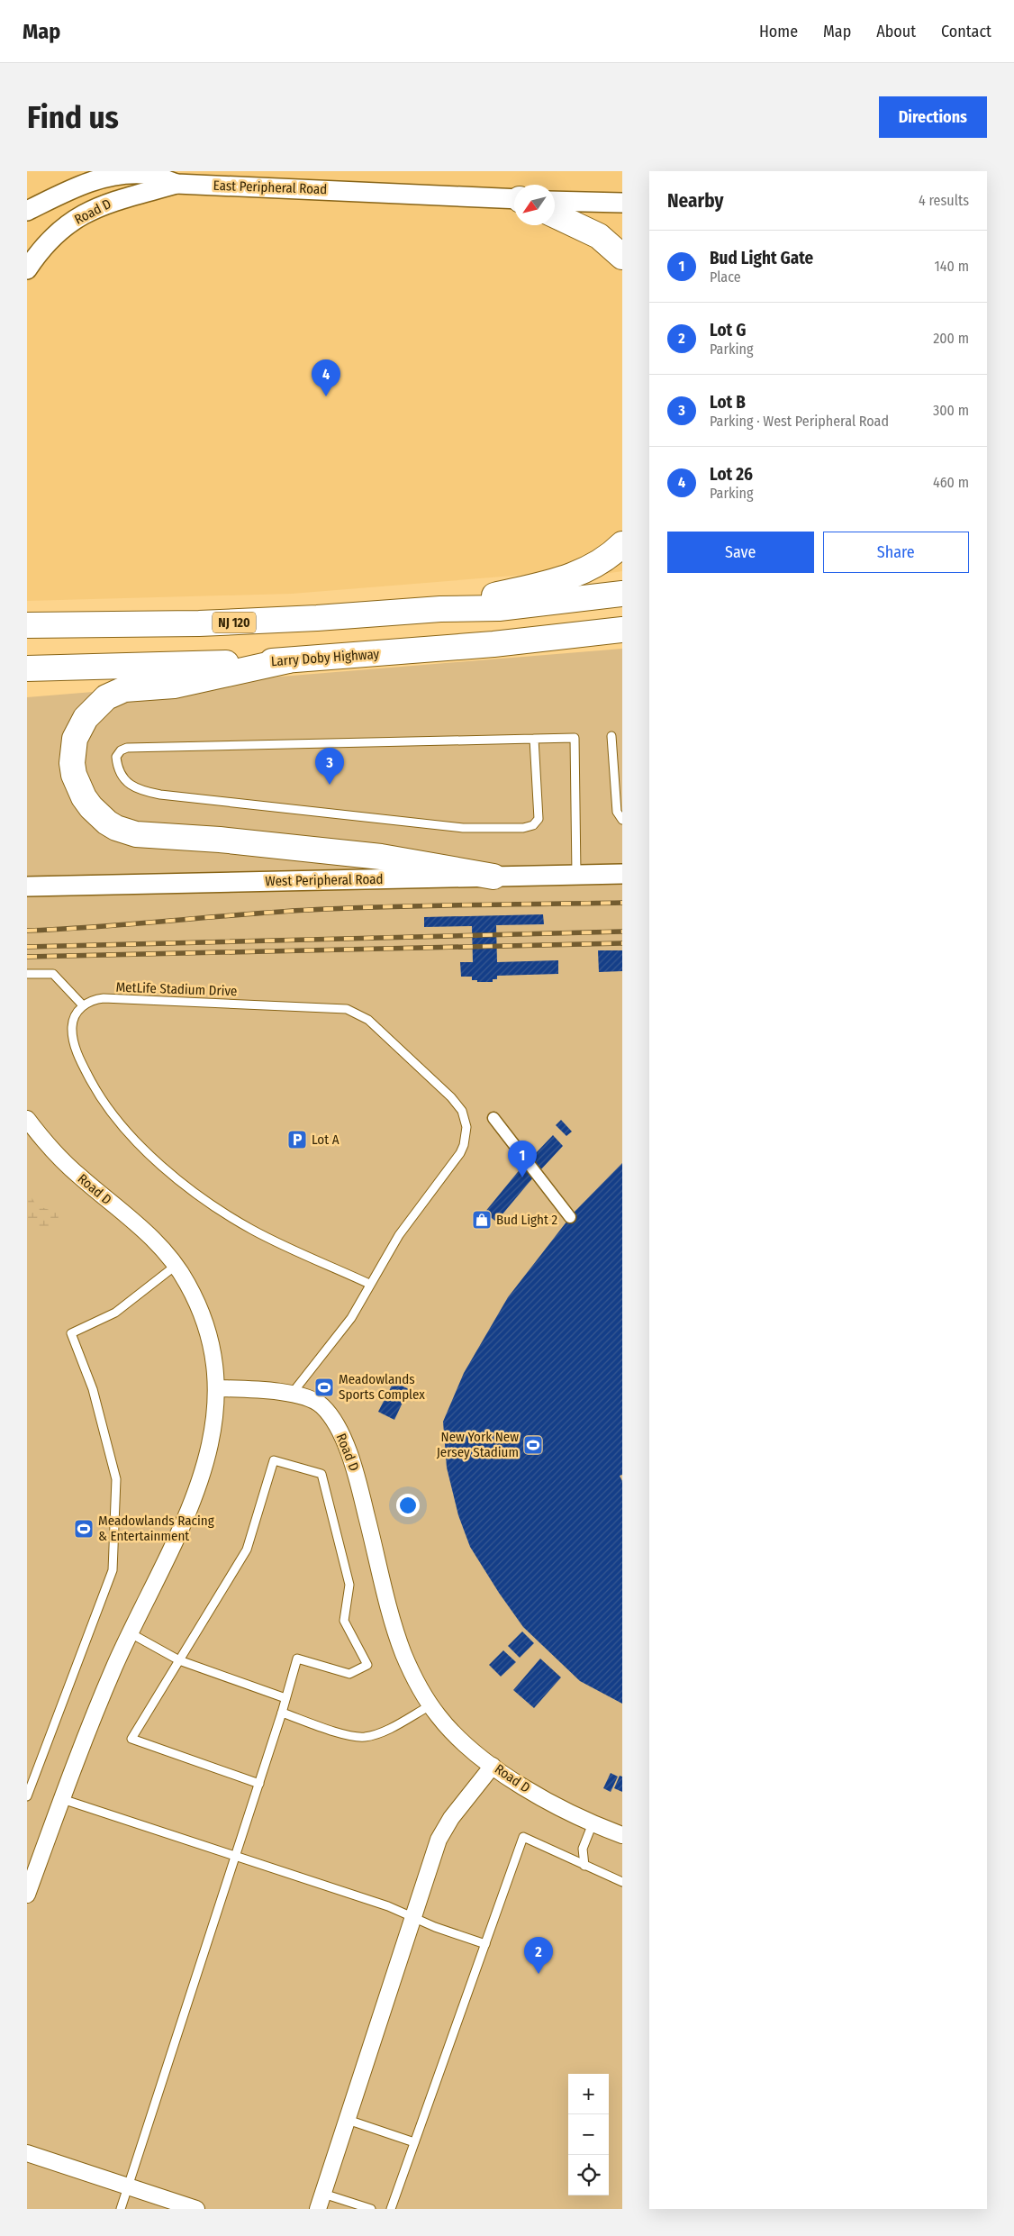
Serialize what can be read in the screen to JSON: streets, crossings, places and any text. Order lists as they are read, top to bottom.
{
  "streets": {
    "highway": ["NJ 120", "Larry Doby Highway"],
    "street": ["East Peripheral Road", "Road D", "West Peripheral Road"],
    "lane": ["MetLife Stadium Drive"]
  },
  "crossings": [
    ["East Peripheral Road", "Road D"],
    ["Road D", "MetLife Stadium Drive"]
  ],
  "places": {
    "parking": ["Lot A"],
    "shop": ["Bud Light 2"],
    "sports": ["Meadowlands Sports Complex", "New York New Jersey Stadium", "Meadowlands Racing & Entertainment"]
  },
  "north": "bottom left",
  "page": {
    "header": "Map",
    "nav": [
      "Home",
      "Map",
      "About",
      "Contact"
    ],
    "buttons": [
      "Directions",
      ["Save", "Share"]
    ],
    "title": "Find us",
    "heading": ["Nearby", "4 results"],
    "list": [
      {
        "mark": "1",
        "name": "Bud Light Gate",
        "note": "Place",
        "value": "140 m"
      },
      {
        "mark": "2",
        "name": "Lot G",
        "note": "Parking",
        "value": "200 m"
      },
      {
        "mark": "3",
        "name": "Lot B",
        "note": "Parking · West Peripheral Road",
        "value": "300 m"
      },
      {
        "mark": "4",
        "name": "Lot 26",
        "note": "Parking",
        "value": "460 m"
      }
    ],
    "pins": [
      "4",
      "3",
      "1",
      "2"
    ],
    "map_buttons": ["+", "−"]
  }
}
